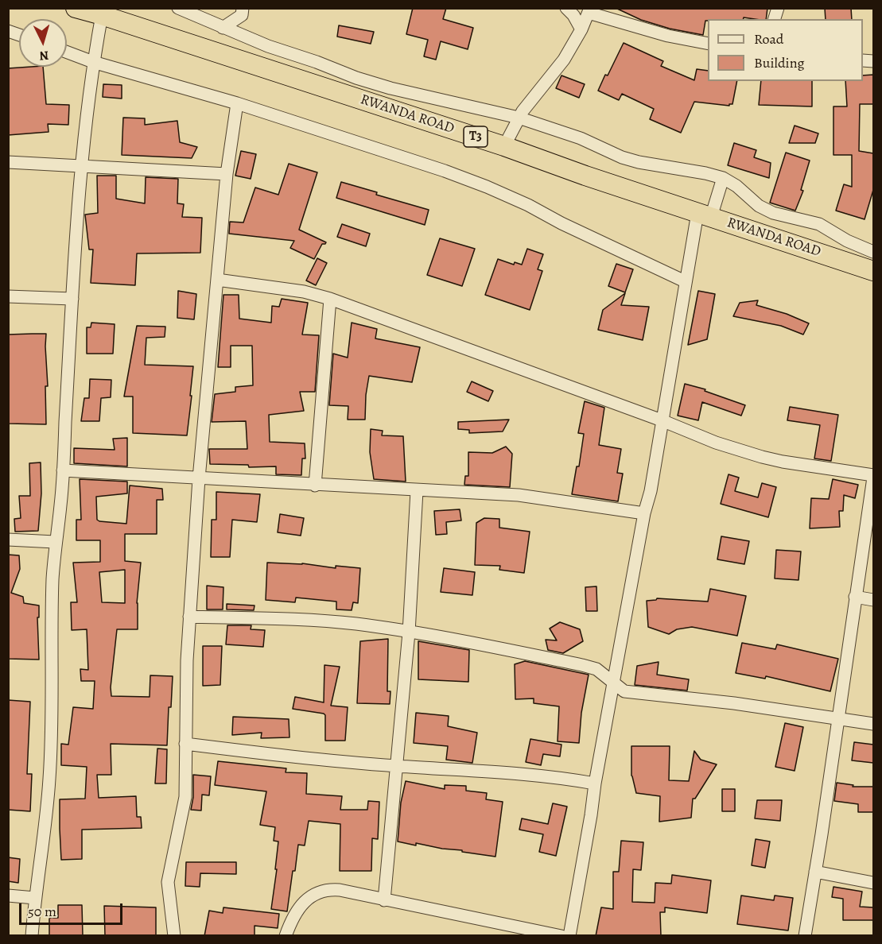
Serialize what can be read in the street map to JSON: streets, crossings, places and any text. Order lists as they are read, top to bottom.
{
  "streets": {
    "highway": ["RWANDA ROAD", "T3"]
  },
  "legend": ["Road", "Building"],
  "scale_bar": "50 m",
  "north": "bottom"
}
